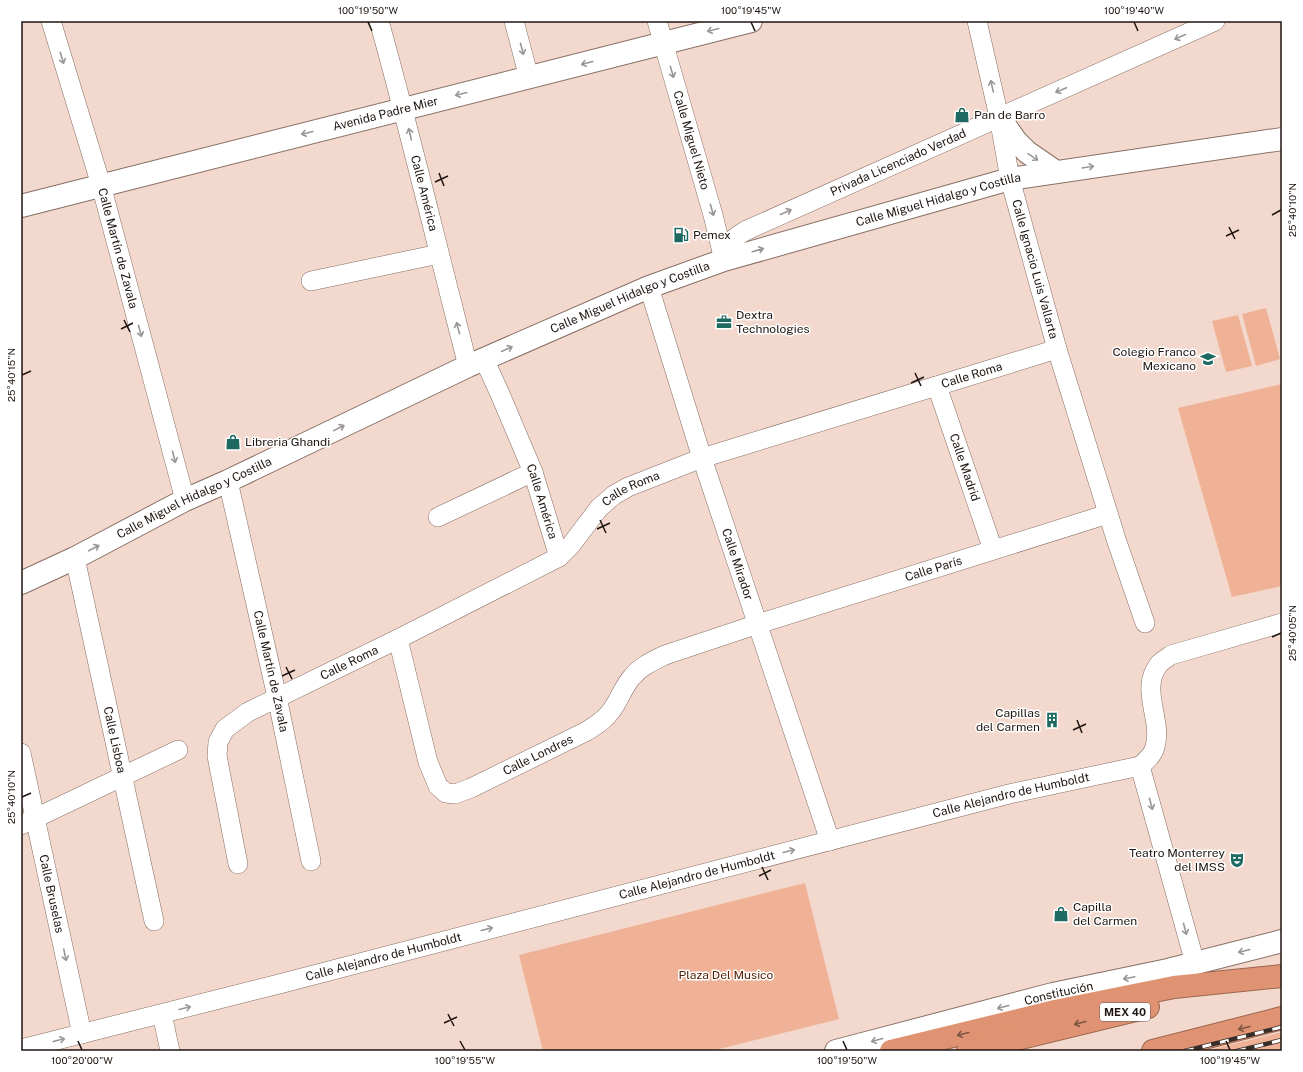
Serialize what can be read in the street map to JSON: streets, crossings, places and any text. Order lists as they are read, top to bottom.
{
  "streets": {
    "highway": ["MEX 40"],
    "street": [
      "Avenida Padre Mier",
      "Calle Miguel Nieto",
      "Privada Licenciado Verdad",
      "Calle América",
      "Calle Miguel Hidalgo y Costilla",
      "Calle Martín de Zavala",
      "Calle Ignacio Luis Vallarta",
      "Calle Roma",
      "Calle Madrid",
      "Calle Mirador",
      "Calle París",
      "Calle Lisboa",
      "Calle Londres",
      "Calle Alejandro de Humboldt",
      "Calle Bruselas",
      "Constitución"
    ]
  },
  "crossings": [
    ["Avenida Padre Mier", "Calle Miguel Nieto"],
    ["Avenida Padre Mier", "Calle América"],
    ["Avenida Padre Mier", "Calle Martín de Zavala"],
    ["Calle Miguel Nieto", "Privada Licenciado Verdad"],
    ["Calle Miguel Nieto", "Calle Miguel Hidalgo y Costilla"],
    ["Privada Licenciado Verdad", "Calle Miguel Hidalgo y Costilla"],
    ["Privada Licenciado Verdad", "Calle Ignacio Luis Vallarta"],
    ["Calle América", "Calle Miguel Hidalgo y Costilla"],
    ["Calle América", "Calle Roma"],
    ["Calle Miguel Hidalgo y Costilla", "Calle Martín de Zavala"],
    ["Calle Miguel Hidalgo y Costilla", "Calle Ignacio Luis Vallarta"],
    ["Calle Miguel Hidalgo y Costilla", "Calle Mirador"],
    ["Calle Miguel Hidalgo y Costilla", "Calle Lisboa"],
    ["Calle Martín de Zavala", "Calle Roma"],
    ["Calle Ignacio Luis Vallarta", "Calle Roma"],
    ["Calle Ignacio Luis Vallarta", "Calle París"],
    ["Calle Roma", "Calle Madrid"],
    ["Calle Roma", "Calle Mirador"],
    ["Calle Roma", "Calle Londres"],
    ["Calle Madrid", "Calle París"],
    ["Calle Mirador", "Calle París"],
    ["Calle Mirador", "Calle Londres"],
    ["Calle Mirador", "Calle Alejandro de Humboldt"],
    ["Calle París", "Calle Londres"],
    ["Calle Alejandro de Humboldt", "Calle Bruselas"]
  ],
  "one_way": [
    "Avenida Padre Mier",
    "Calle Miguel Nieto",
    "Calle América",
    "Calle Miguel Hidalgo y Costilla",
    "Calle Martín de Zavala",
    "Calle Alejandro de Humboldt",
    "Calle Bruselas",
    "Constitución"
  ],
  "parks": ["Plaza Del Musico"],
  "places": {
    "shop": ["Pan de Barro", "Libreria Ghandi", "Capilla del Carmen"],
    "fuel station": ["Pemex"],
    "office": ["Dextra Technologies"],
    "school or university": ["Colegio Franco Mexicano"],
    "building": ["Capillas del Carmen"],
    "theatre": ["Teatro Monterrey del IMSS"]
  },
  "coordinates": [
    "100°19'50\"W",
    "100°19'45\"W",
    "100°19'40\"W",
    "25°40'10\"N",
    "25°40'15\"N",
    "25°40'05\"N",
    "100°20'00\"W",
    "100°19'55\"W"
  ]
}
